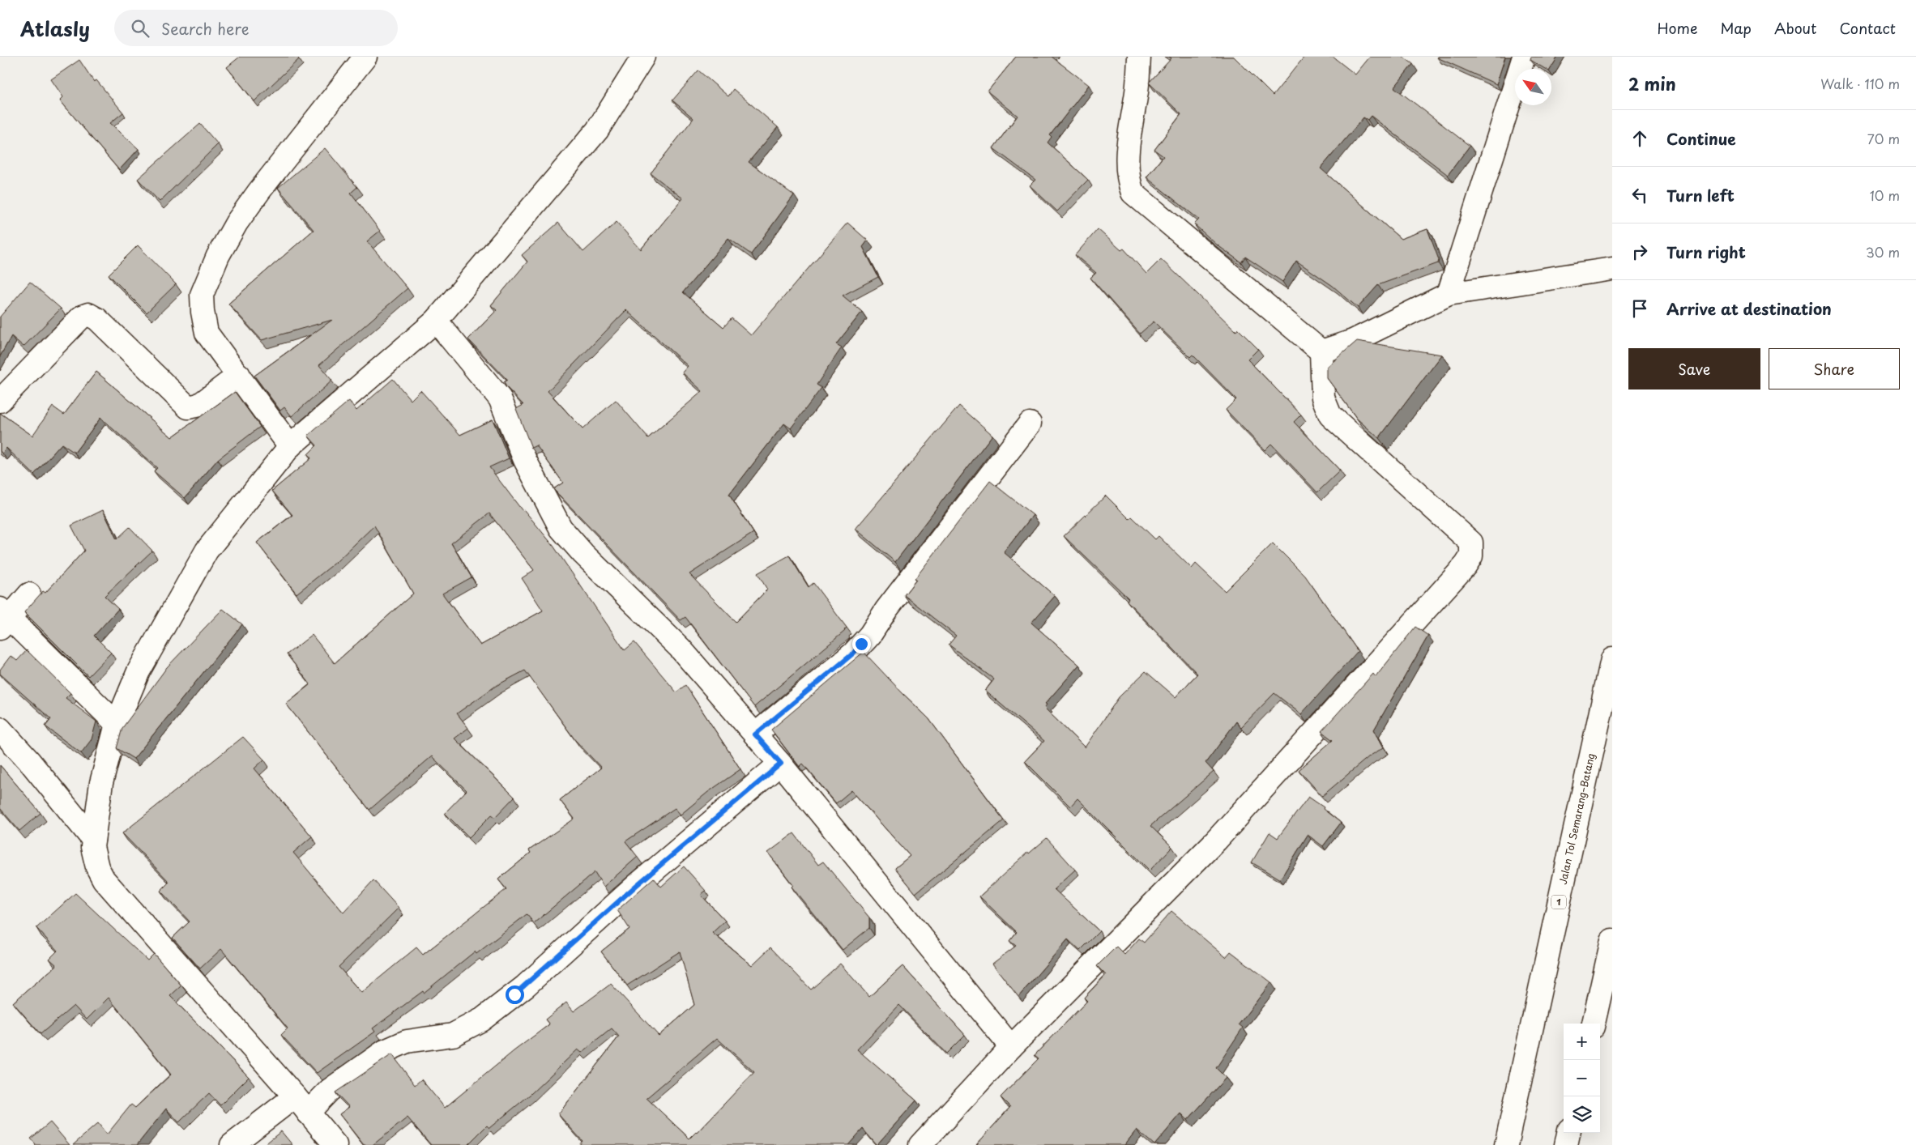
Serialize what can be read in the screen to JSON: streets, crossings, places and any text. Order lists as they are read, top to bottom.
{
  "streets": {
    "main road": ["Jalan Tol Semarang–Batang", "1"]
  },
  "north": "top left",
  "page": {
    "header": "Atlasly",
    "search": "Search here",
    "nav": [
      "Home",
      "Map",
      "About",
      "Contact"
    ],
    "heading": ["2 min", "Walk · 110 m"],
    "list": [
      ["Continue", "70 m"],
      ["Turn left", "10 m"],
      ["Turn right", "30 m"],
      "Arrive at destination"
    ],
    "buttons": ["Save", "Share"],
    "map_buttons": ["+", "−"]
  }
}
